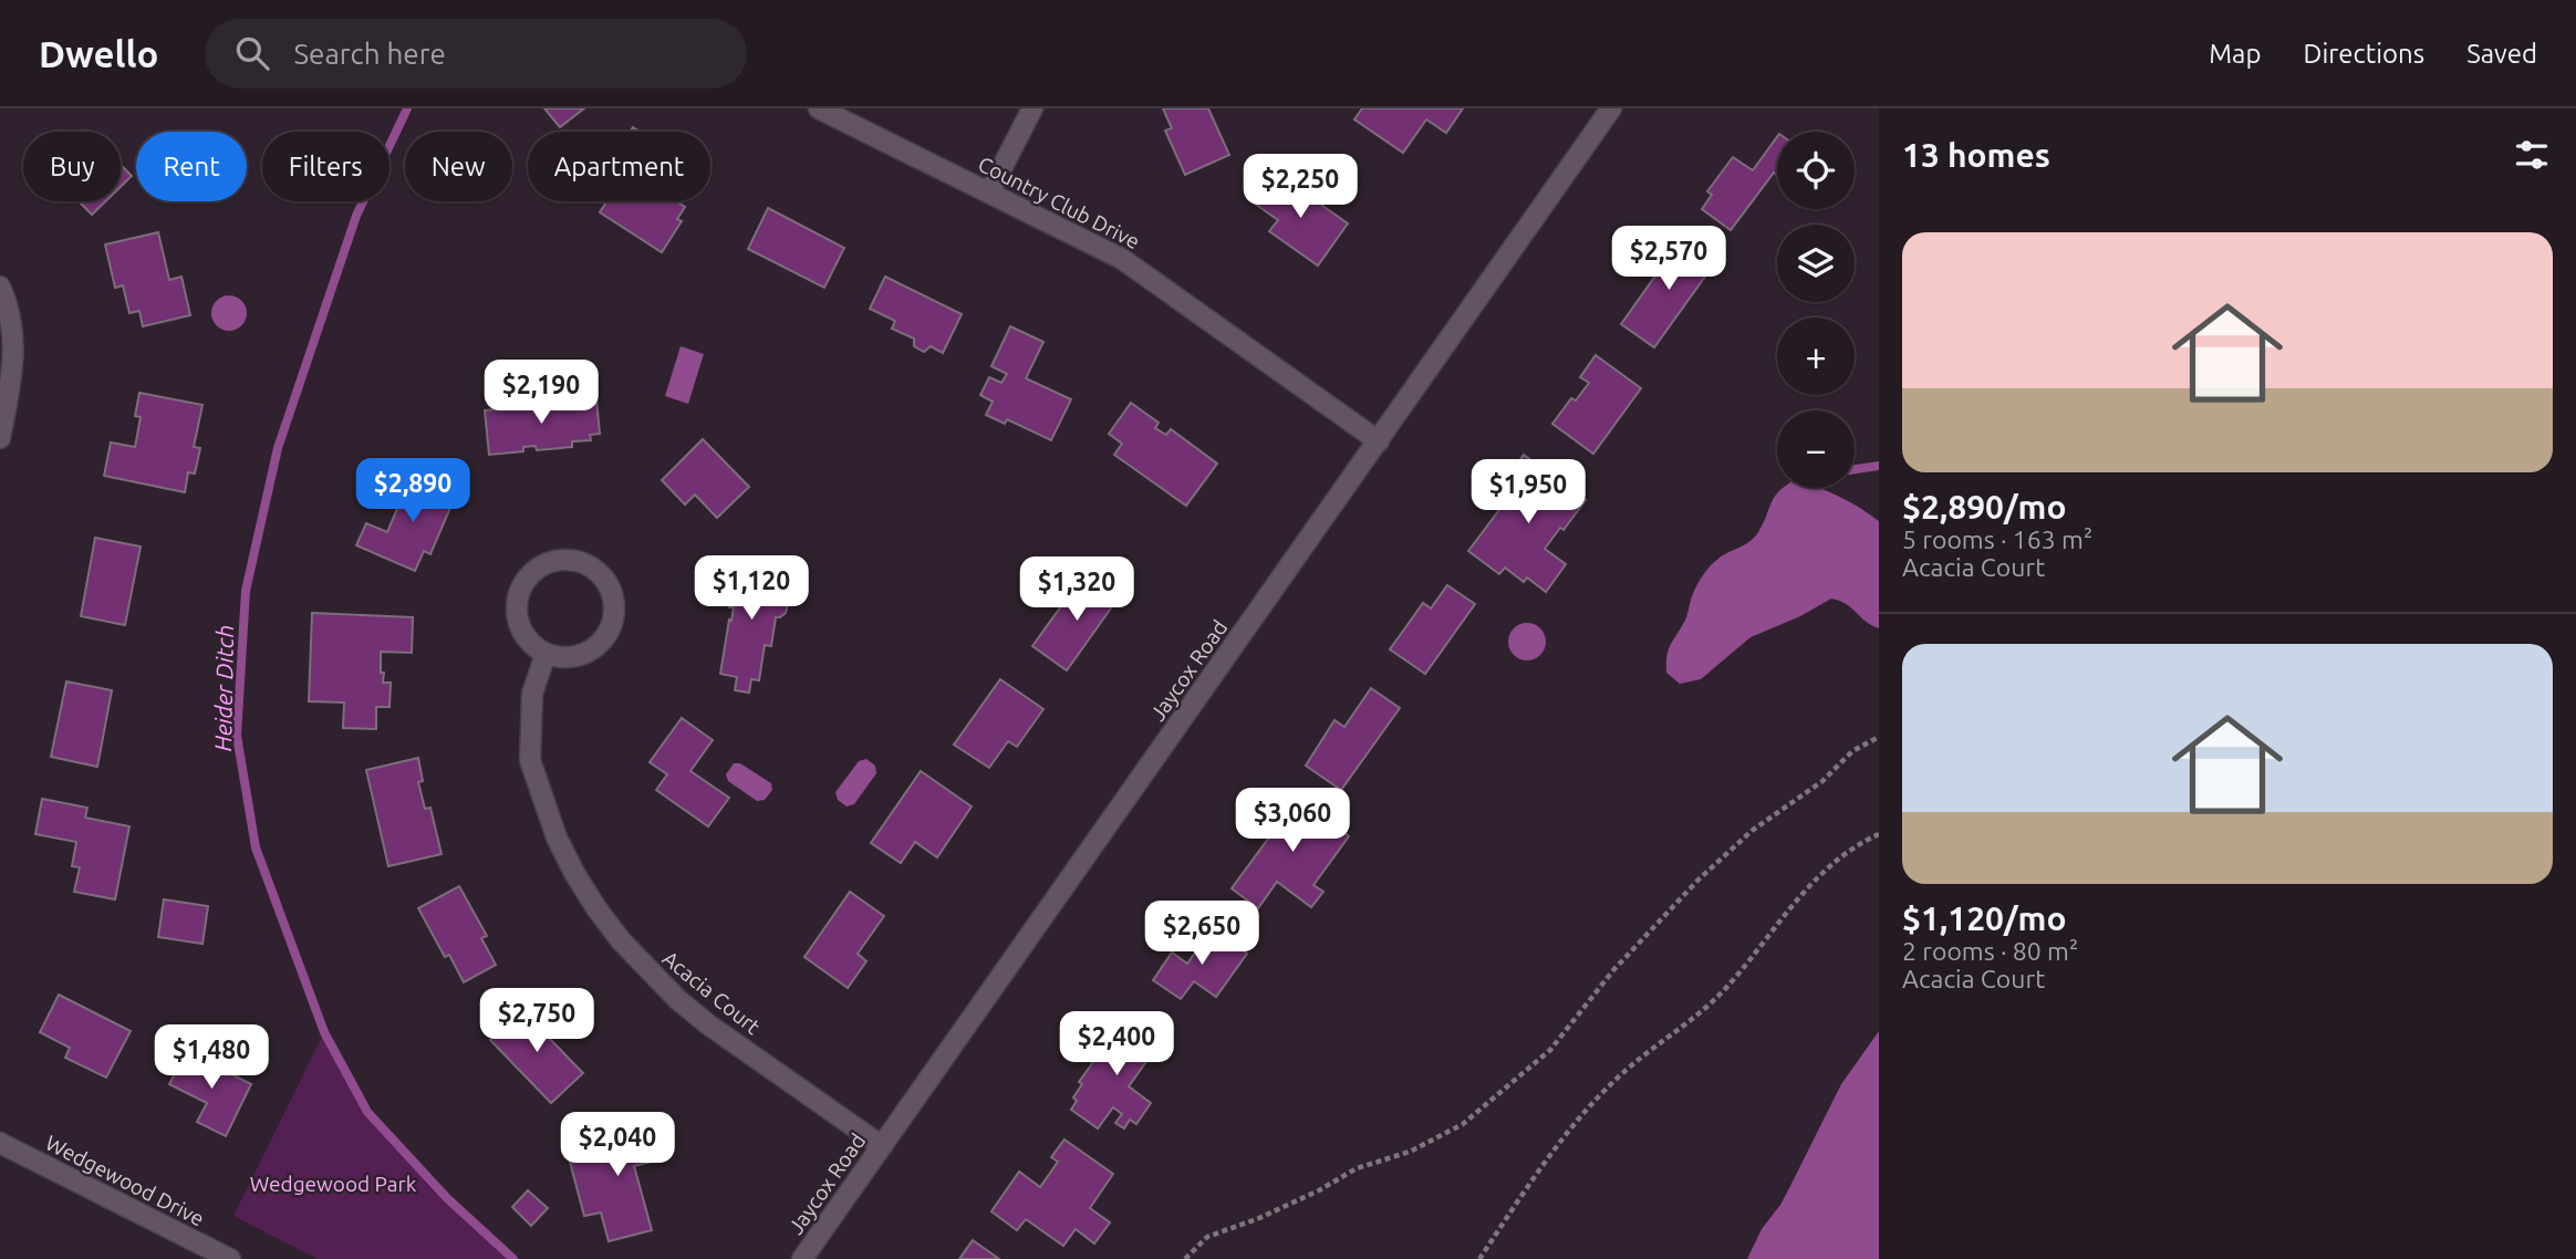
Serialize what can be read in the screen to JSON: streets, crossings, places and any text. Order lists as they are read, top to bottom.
{
  "streets": {
    "street": [
      "Country Club Drive",
      "Jaycox Road",
      "Acacia Court",
      "Wedgewood Drive"
    ]
  },
  "crossings": [
    ["Country Club Drive", "Jaycox Road"],
    ["Jaycox Road", "Acacia Court"]
  ],
  "water": ["Heider Ditch"],
  "parks": ["Wedgewood Park"],
  "page": {
    "header": "Dwello",
    "search": "Search here",
    "nav": ["Map", "Directions", "Saved"],
    "heading": "13 homes",
    "map_buttons": ["+", "−"],
    "chip": [
      "Buy",
      "Rent",
      "Filters",
      "New",
      "Apartment"
    ],
    "price": [
      "$2,250",
      "$2,570",
      "$2,190",
      "$2,890",
      "$1,950",
      "$1,120",
      "$1,320",
      "$3,060",
      "$2,650",
      "$2,750",
      "$2,400",
      "$1,480",
      "$2,040"
    ],
    "list": [
      {
        "name": "$2,890/mo",
        "note": "5 rooms · 163 m² · Acacia Court"
      },
      {
        "name": "$1,120/mo",
        "note": "2 rooms · 80 m² · Acacia Court"
      }
    ]
  }
}
